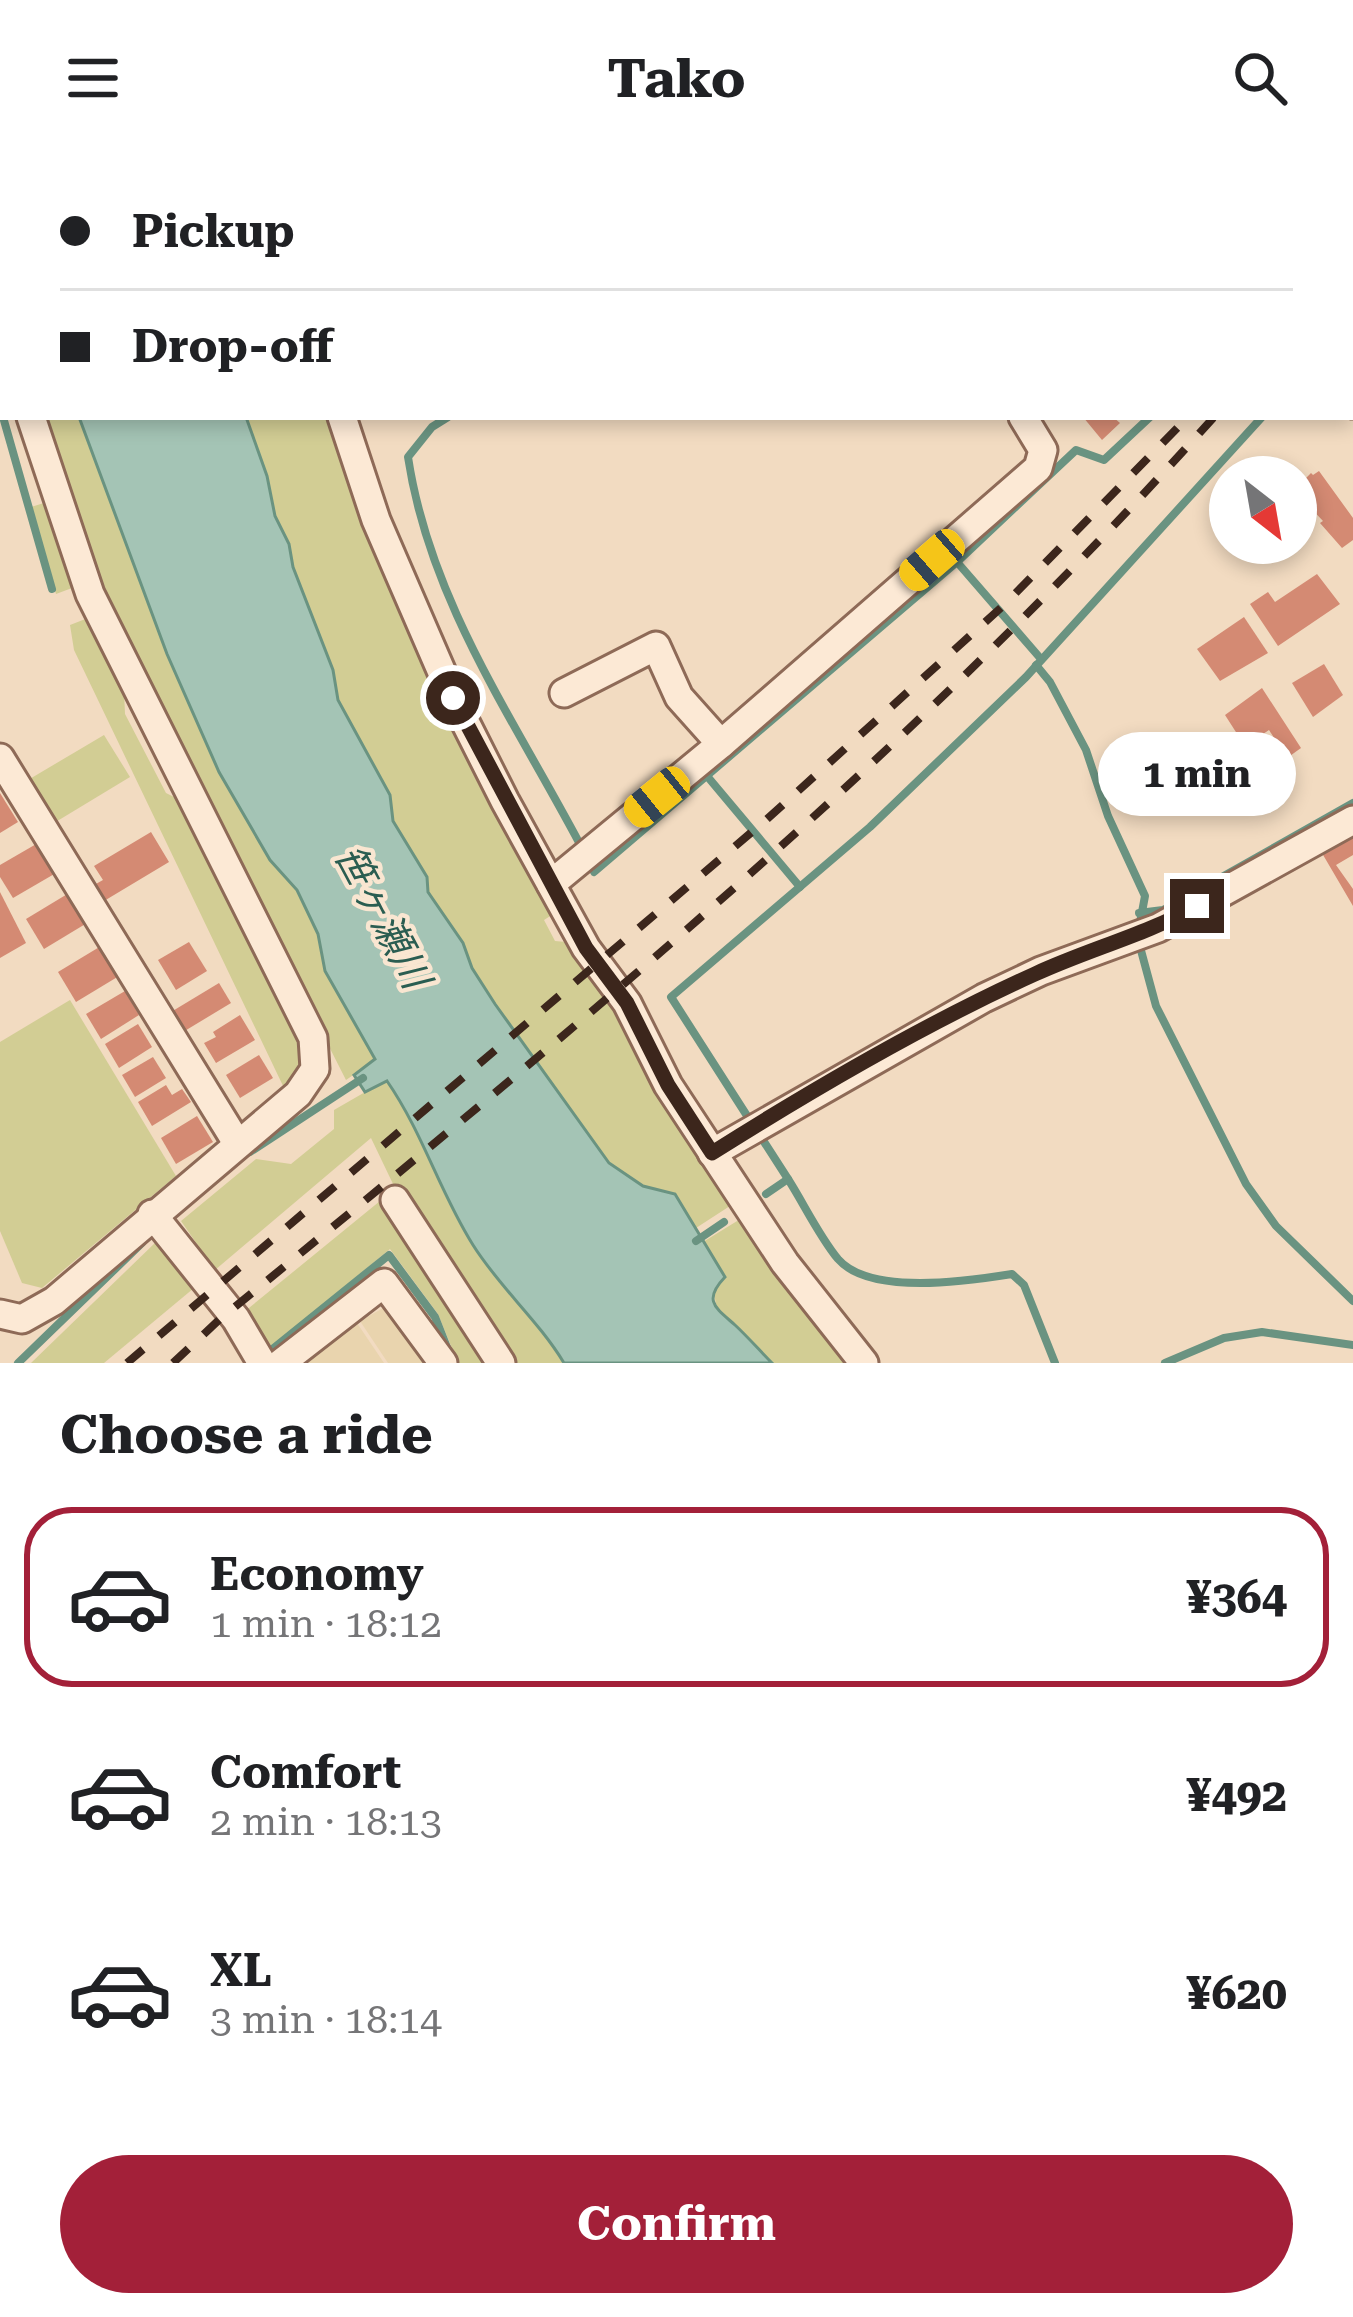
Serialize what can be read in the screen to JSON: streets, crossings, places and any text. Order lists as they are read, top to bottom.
{
  "water": ["笹ヶ瀬川"],
  "north": "bottom right",
  "page": {
    "header": "Tako",
    "banner": ["Pickup", "Drop-off"],
    "bubble": "1 min",
    "heading": "Choose a ride",
    "list": [
      {
        "name": "Economy",
        "note": "1 min · 18:12",
        "value": "¥364"
      },
      {
        "name": "Comfort",
        "note": "2 min · 18:13",
        "value": "¥492"
      },
      {
        "name": "XL",
        "note": "3 min · 18:14",
        "value": "¥620"
      }
    ],
    "buttons": "Confirm"
  }
}
